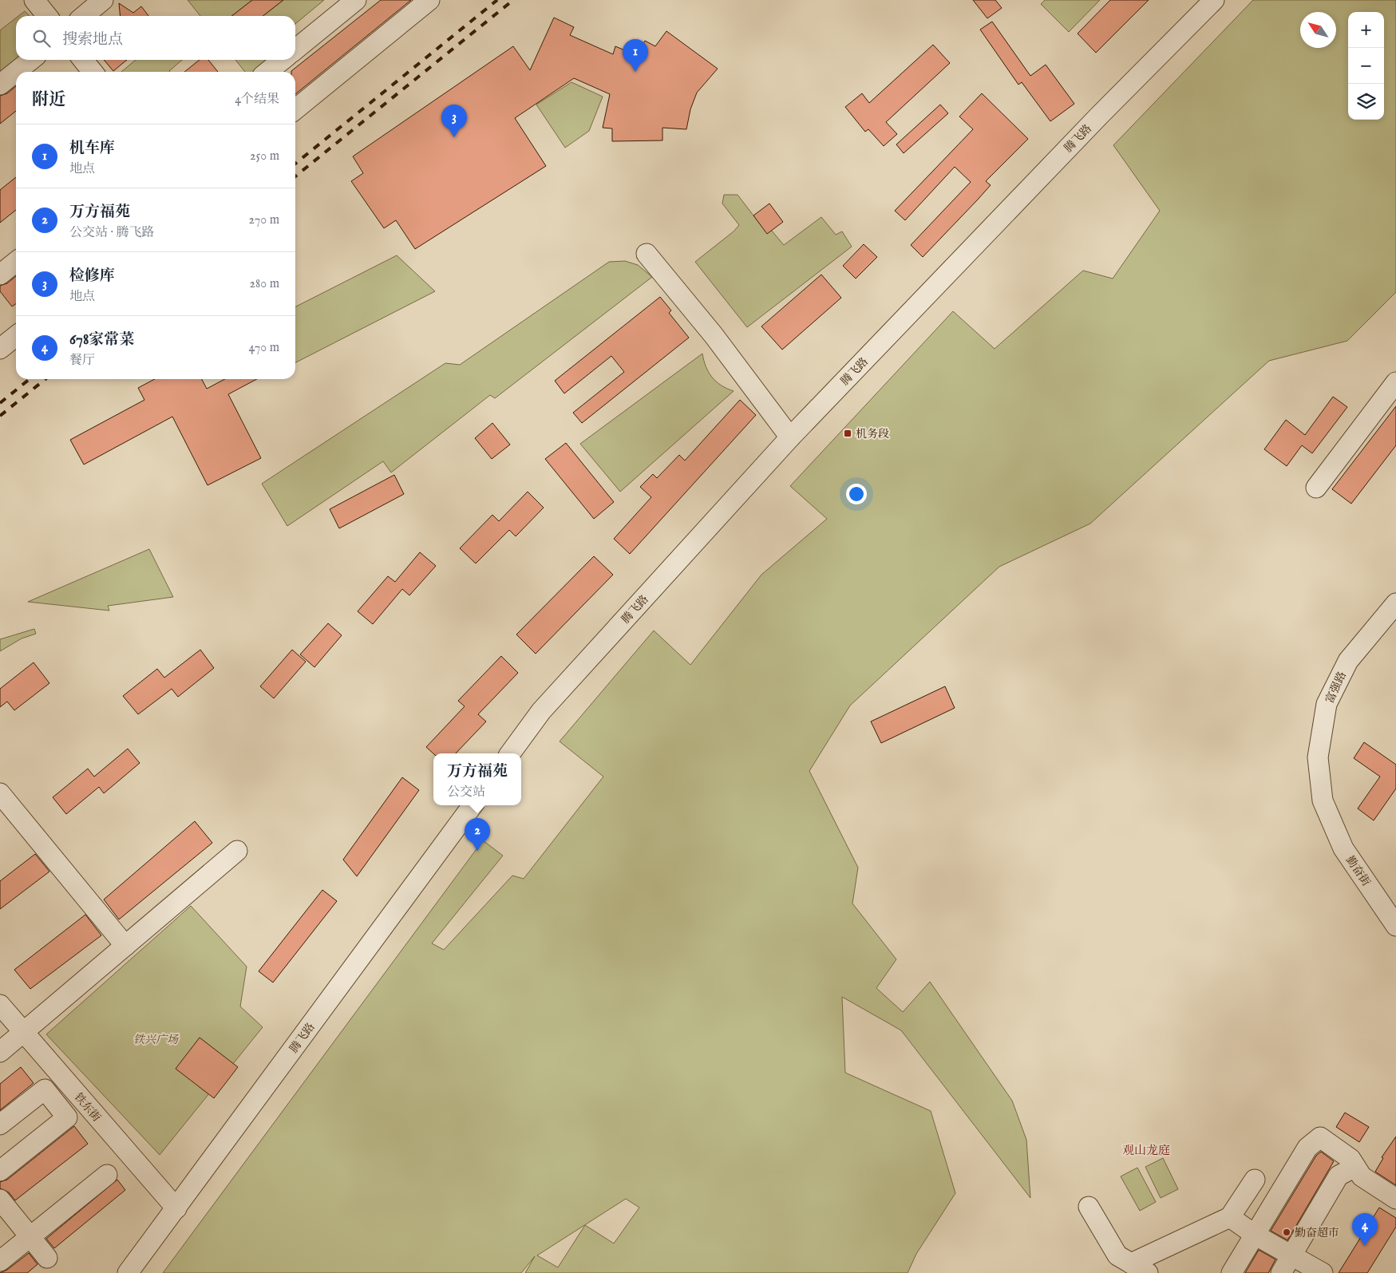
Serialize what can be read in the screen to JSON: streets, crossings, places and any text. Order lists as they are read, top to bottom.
{
  "streets": {
    "street": [
      "腾飞路",
      "富强路",
      "勤奋街",
      "铁东街"
    ]
  },
  "crossings": [
    ["腾飞路", "铁东街"],
    ["富强路", "勤奋街"]
  ],
  "districts": ["观山龙庭"],
  "parks": ["铁兴广场"],
  "places": {
    "transit": ["机务段"],
    "other": ["勤奋超市"]
  },
  "north": "top left",
  "page": {
    "map_buttons": ["+", "−"],
    "search": "搜索地点",
    "pins": [
      "1",
      "3",
      "2",
      "4"
    ],
    "heading": ["附近", "4个结果"],
    "list": [
      {
        "mark": "1",
        "name": "机车库",
        "note": "地点",
        "value": "250 m"
      },
      {
        "mark": "2",
        "name": "万方福苑",
        "note": "公交站 · 腾飞路",
        "value": "270 m"
      },
      {
        "mark": "3",
        "name": "检修库",
        "note": "地点",
        "value": "280 m"
      },
      {
        "mark": "4",
        "name": "678家常菜",
        "note": "餐厅",
        "value": "470 m"
      }
    ],
    "popup": ["万方福苑", "公交站"]
  }
}
